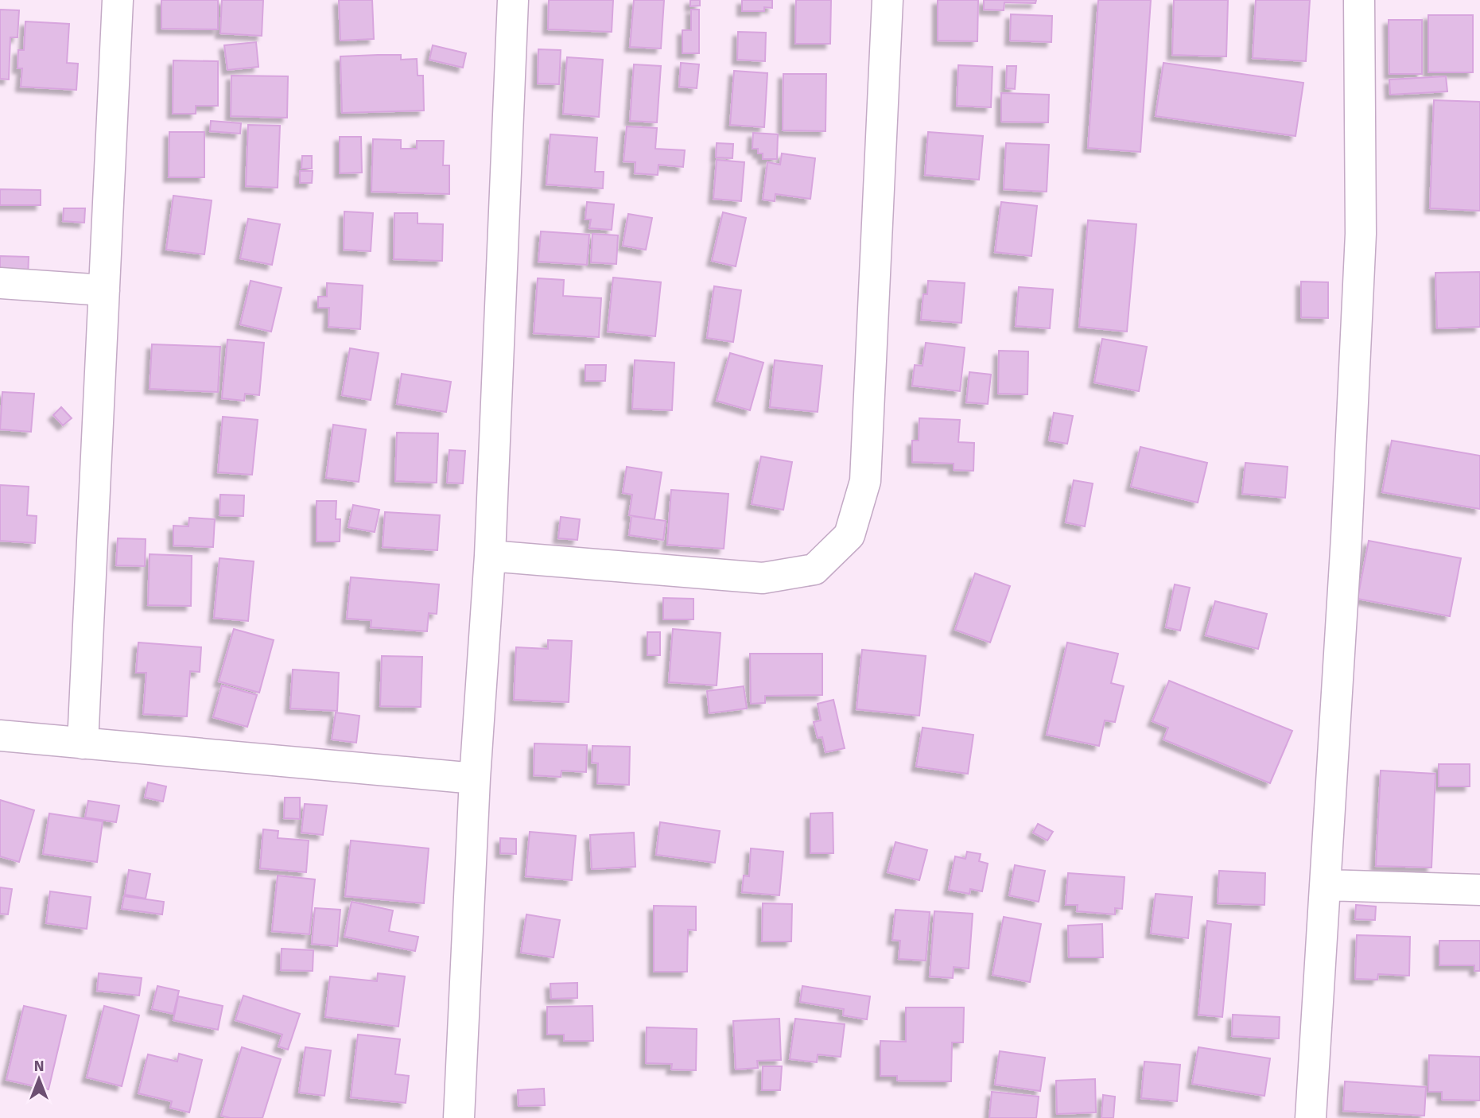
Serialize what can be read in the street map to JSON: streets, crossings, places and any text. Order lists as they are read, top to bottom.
{
  "north": "top"
}
